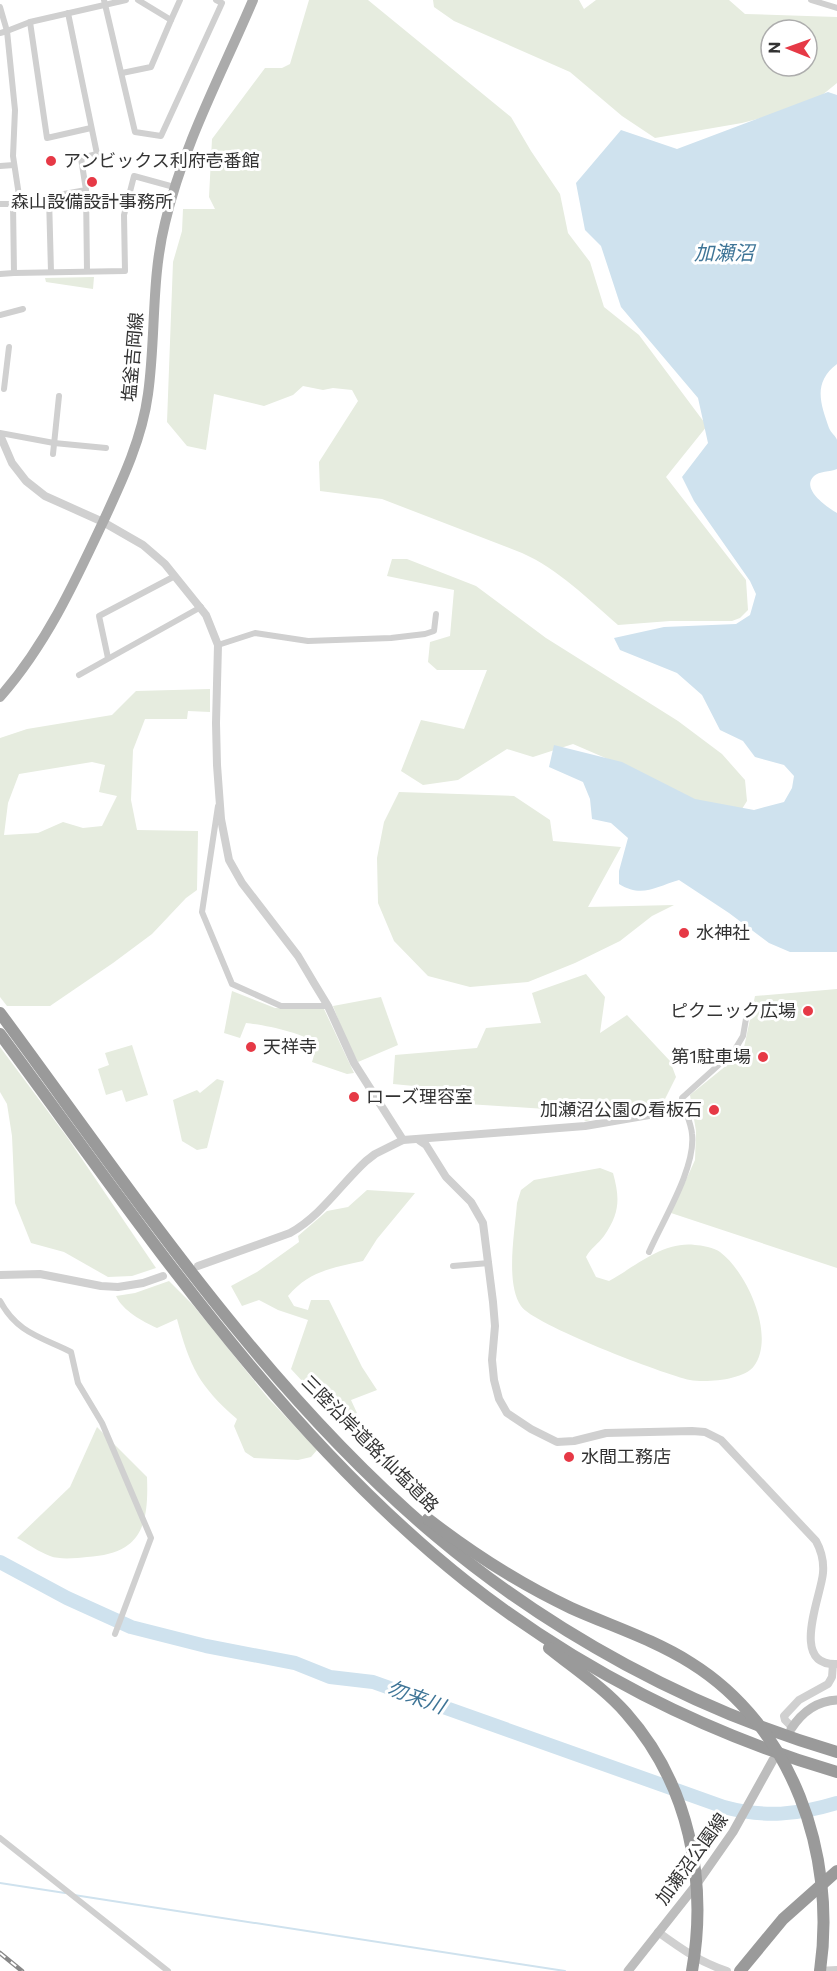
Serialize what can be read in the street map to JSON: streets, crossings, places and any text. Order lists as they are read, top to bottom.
{
  "streets": {
    "highway": ["三陸沿岸道路;仙塩道路"],
    "main road": ["塩釜吉岡線", "加瀬沼公園線"]
  },
  "water": ["加瀬沼", "勿来川"],
  "places": [
    "アンビックス利府壱番館",
    "森山設備設計事務所",
    "水神社",
    "ピクニック広場",
    "天祥寺",
    "第1駐車場",
    "ローズ理容室",
    "加瀬沼公園の看板石",
    "水間工務店"
  ],
  "north": "left"
}
